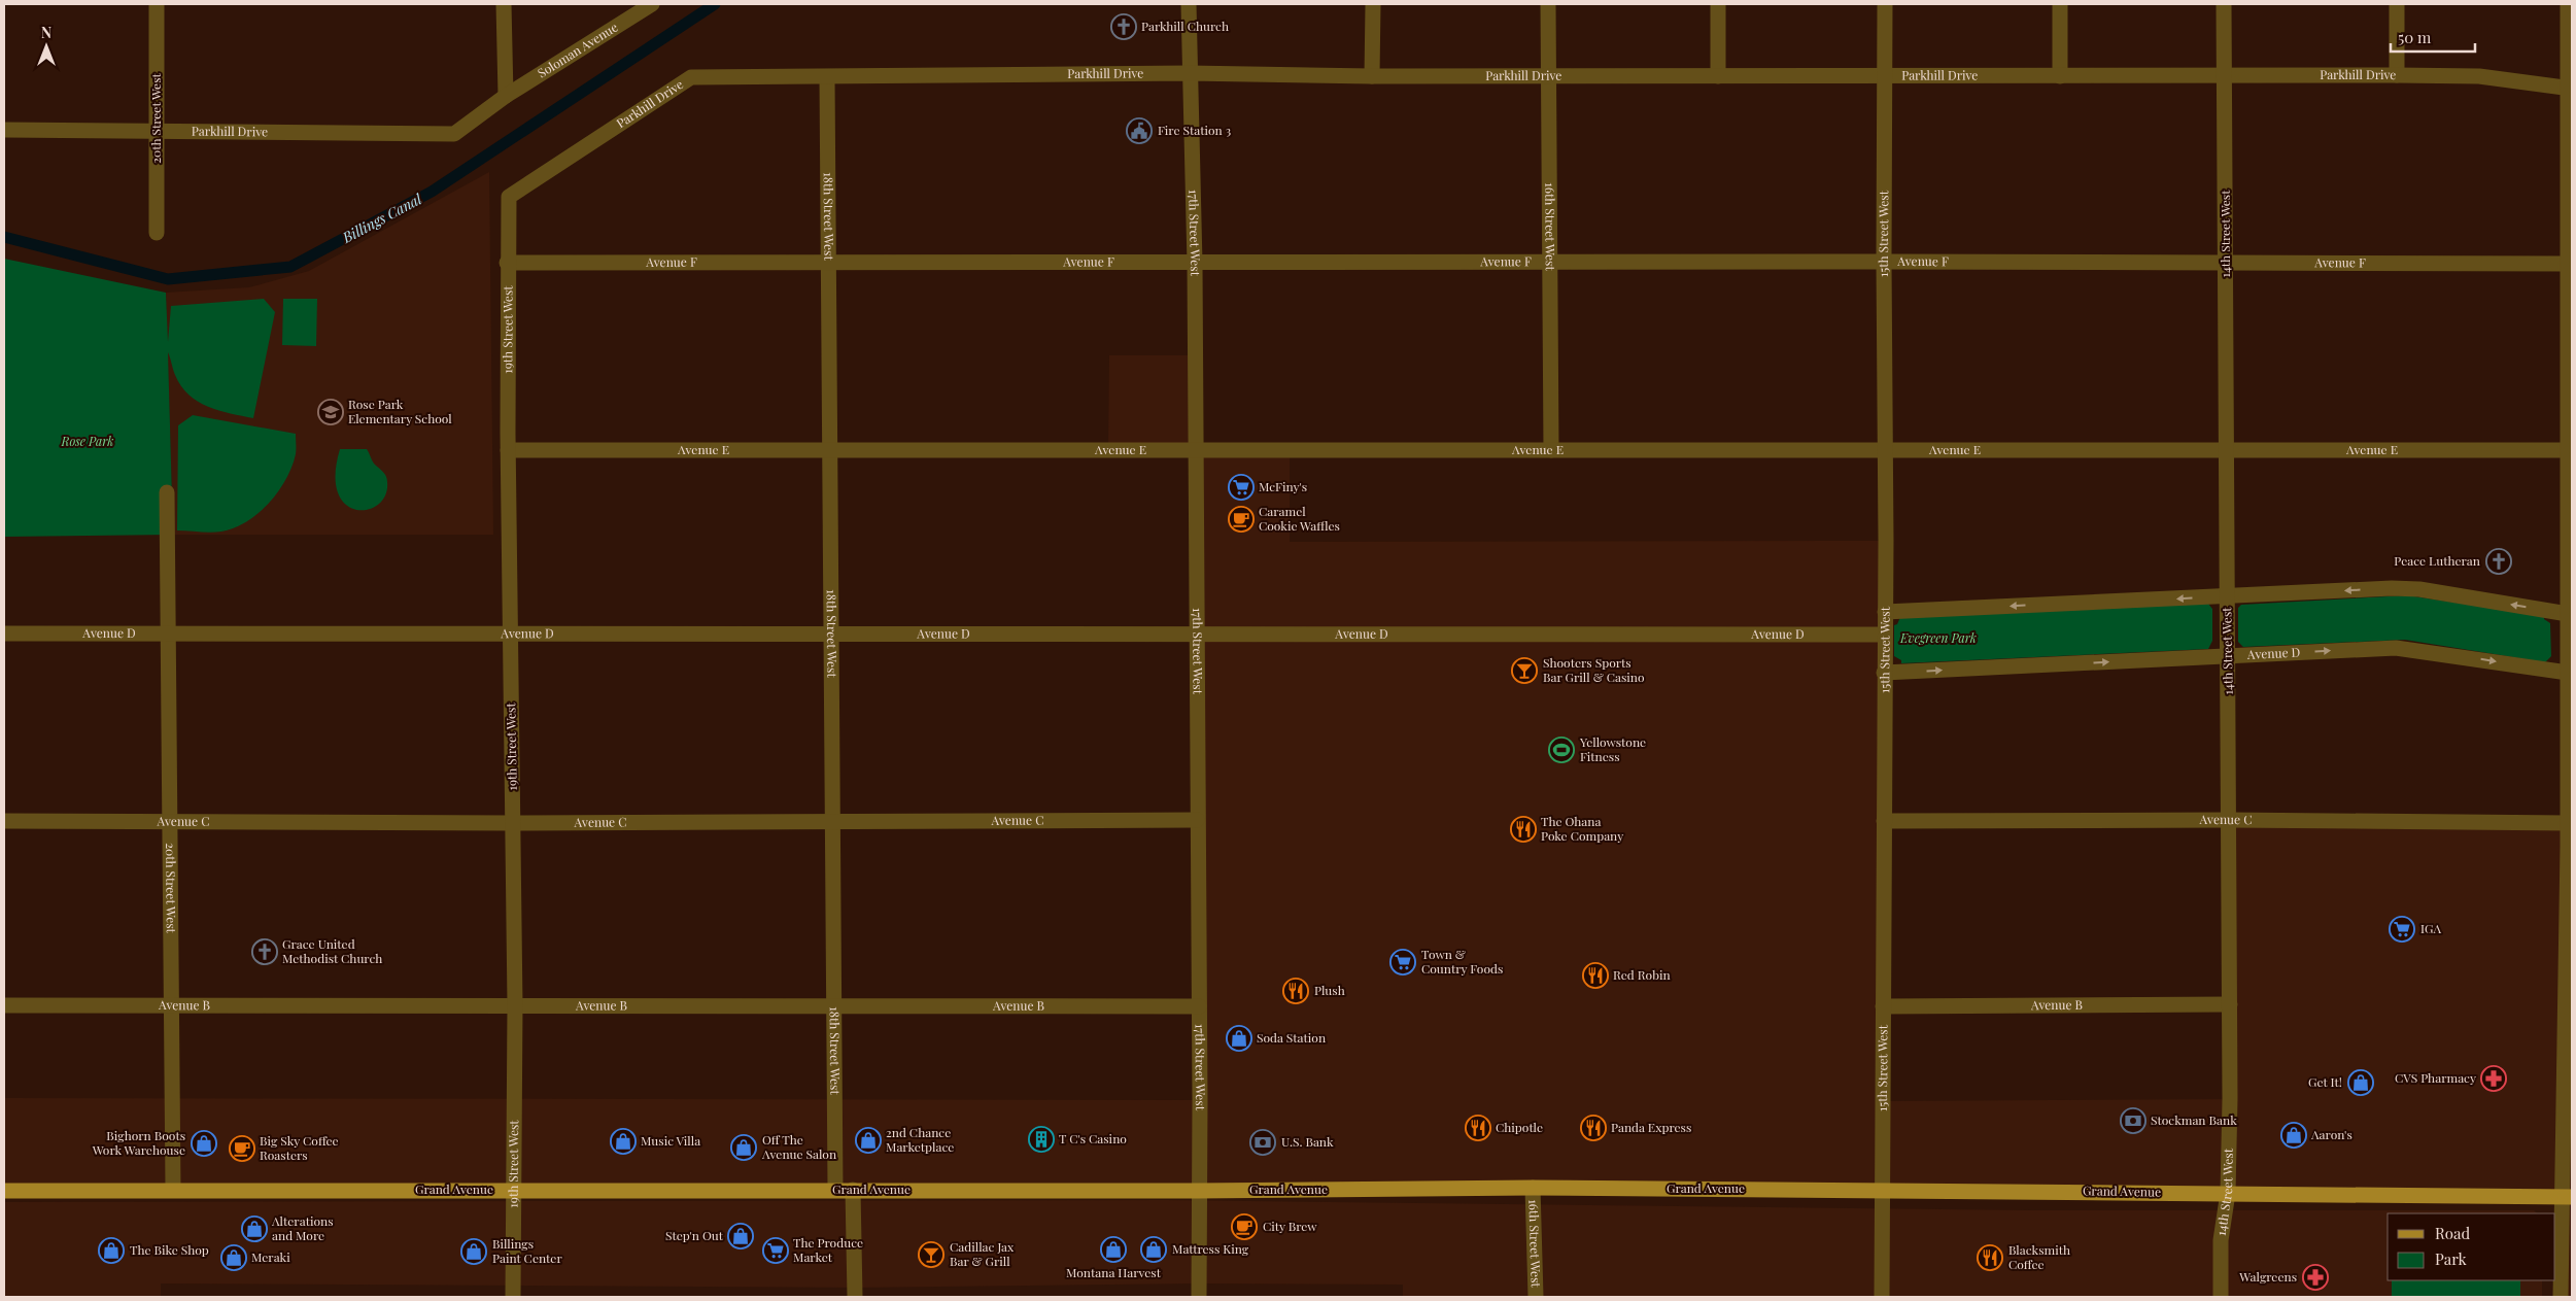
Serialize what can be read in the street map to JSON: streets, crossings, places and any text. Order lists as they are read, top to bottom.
{
  "streets": {
    "main road": ["Grand Avenue"],
    "street": [
      "Soloman Avenue",
      "Parkhill Drive",
      "20th Street West",
      "18th Street West",
      "16th Street West",
      "17th Street West",
      "15th Street West",
      "14th Street West",
      "Avenue F",
      "19th Street West",
      "Avenue E",
      "Avenue D",
      "Avenue C",
      "Avenue B"
    ]
  },
  "crossings": [
    ["Soloman Avenue", "Parkhill Drive"],
    ["Parkhill Drive", "20th Street West"],
    ["Parkhill Drive", "18th Street West"],
    ["Parkhill Drive", "16th Street West"],
    ["Parkhill Drive", "17th Street West"],
    ["Parkhill Drive", "15th Street West"],
    ["Parkhill Drive", "14th Street West"],
    ["Parkhill Drive", "19th Street West"],
    ["20th Street West", "Avenue D"],
    ["20th Street West", "Avenue C"],
    ["20th Street West", "Avenue B"],
    ["20th Street West", "Grand Avenue"],
    ["18th Street West", "Avenue F"],
    ["18th Street West", "Avenue E"],
    ["18th Street West", "Avenue D"],
    ["18th Street West", "Avenue C"],
    ["18th Street West", "Avenue B"],
    ["18th Street West", "Grand Avenue"],
    ["16th Street West", "Avenue F"],
    ["16th Street West", "Avenue E"],
    ["16th Street West", "Grand Avenue"],
    ["17th Street West", "Avenue F"],
    ["17th Street West", "Avenue E"],
    ["17th Street West", "Avenue D"],
    ["17th Street West", "Avenue C"],
    ["17th Street West", "Avenue B"],
    ["17th Street West", "Grand Avenue"],
    ["15th Street West", "Avenue F"],
    ["15th Street West", "Avenue E"],
    ["15th Street West", "Avenue D"],
    ["15th Street West", "Avenue C"],
    ["15th Street West", "Avenue B"],
    ["15th Street West", "Grand Avenue"],
    ["14th Street West", "Avenue F"],
    ["14th Street West", "Avenue E"],
    ["14th Street West", "Avenue D"],
    ["14th Street West", "Avenue C"],
    ["14th Street West", "Avenue B"],
    ["14th Street West", "Grand Avenue"],
    ["Avenue F", "19th Street West"],
    ["19th Street West", "Avenue E"],
    ["19th Street West", "Avenue D"],
    ["19th Street West", "Avenue C"],
    ["19th Street West", "Avenue B"],
    ["19th Street West", "Grand Avenue"]
  ],
  "water": ["Billings Canal"],
  "parks": ["Rose Park", "Evegreen Park"],
  "places": {
    "church": ["Parkhill Church", "Peace Lutheran", "Grace United Methodist Church"],
    "public building": ["Fire Station 3"],
    "school or university": ["Rose Park Elementary School"],
    "supermarket": [
      "McFiny's",
      "IGA",
      "Town & Country Foods",
      "The Produce Market"
    ],
    "cafe": ["Caramel Cookie Waffles", "Big Sky Coffee Roasters", "City Brew"],
    "bar": ["Shooters Sports Bar Grill & Casino", "Cadillac Jax Bar & Grill"],
    "sports": ["Yellowstone Fitness"],
    "restaurant": [
      "The Ohana Poke Company",
      "Red Robin",
      "Plush",
      "Chipotle",
      "Panda Express",
      "Blacksmith Coffee"
    ],
    "shop": [
      "Soda Station",
      "Get It!",
      "Aaron's",
      "2nd Chance Marketplace",
      "Music Villa",
      "Bighorn Boots Work Warehouse",
      "Off The Avenue Salon",
      "Alterations and More",
      "Step'n Out",
      "Montana Harvest",
      "Mattress King",
      "The Bike Shop",
      "Billings Paint Center",
      "Meraki"
    ],
    "pharmacy": ["CVS Pharmacy", "Walgreens"],
    "bank": ["Stockman Bank", "U.S. Bank"],
    "building": ["T C's Casino"]
  },
  "legend": ["Road", "Park"],
  "scale_bar": "50 m",
  "north": "top"
}
